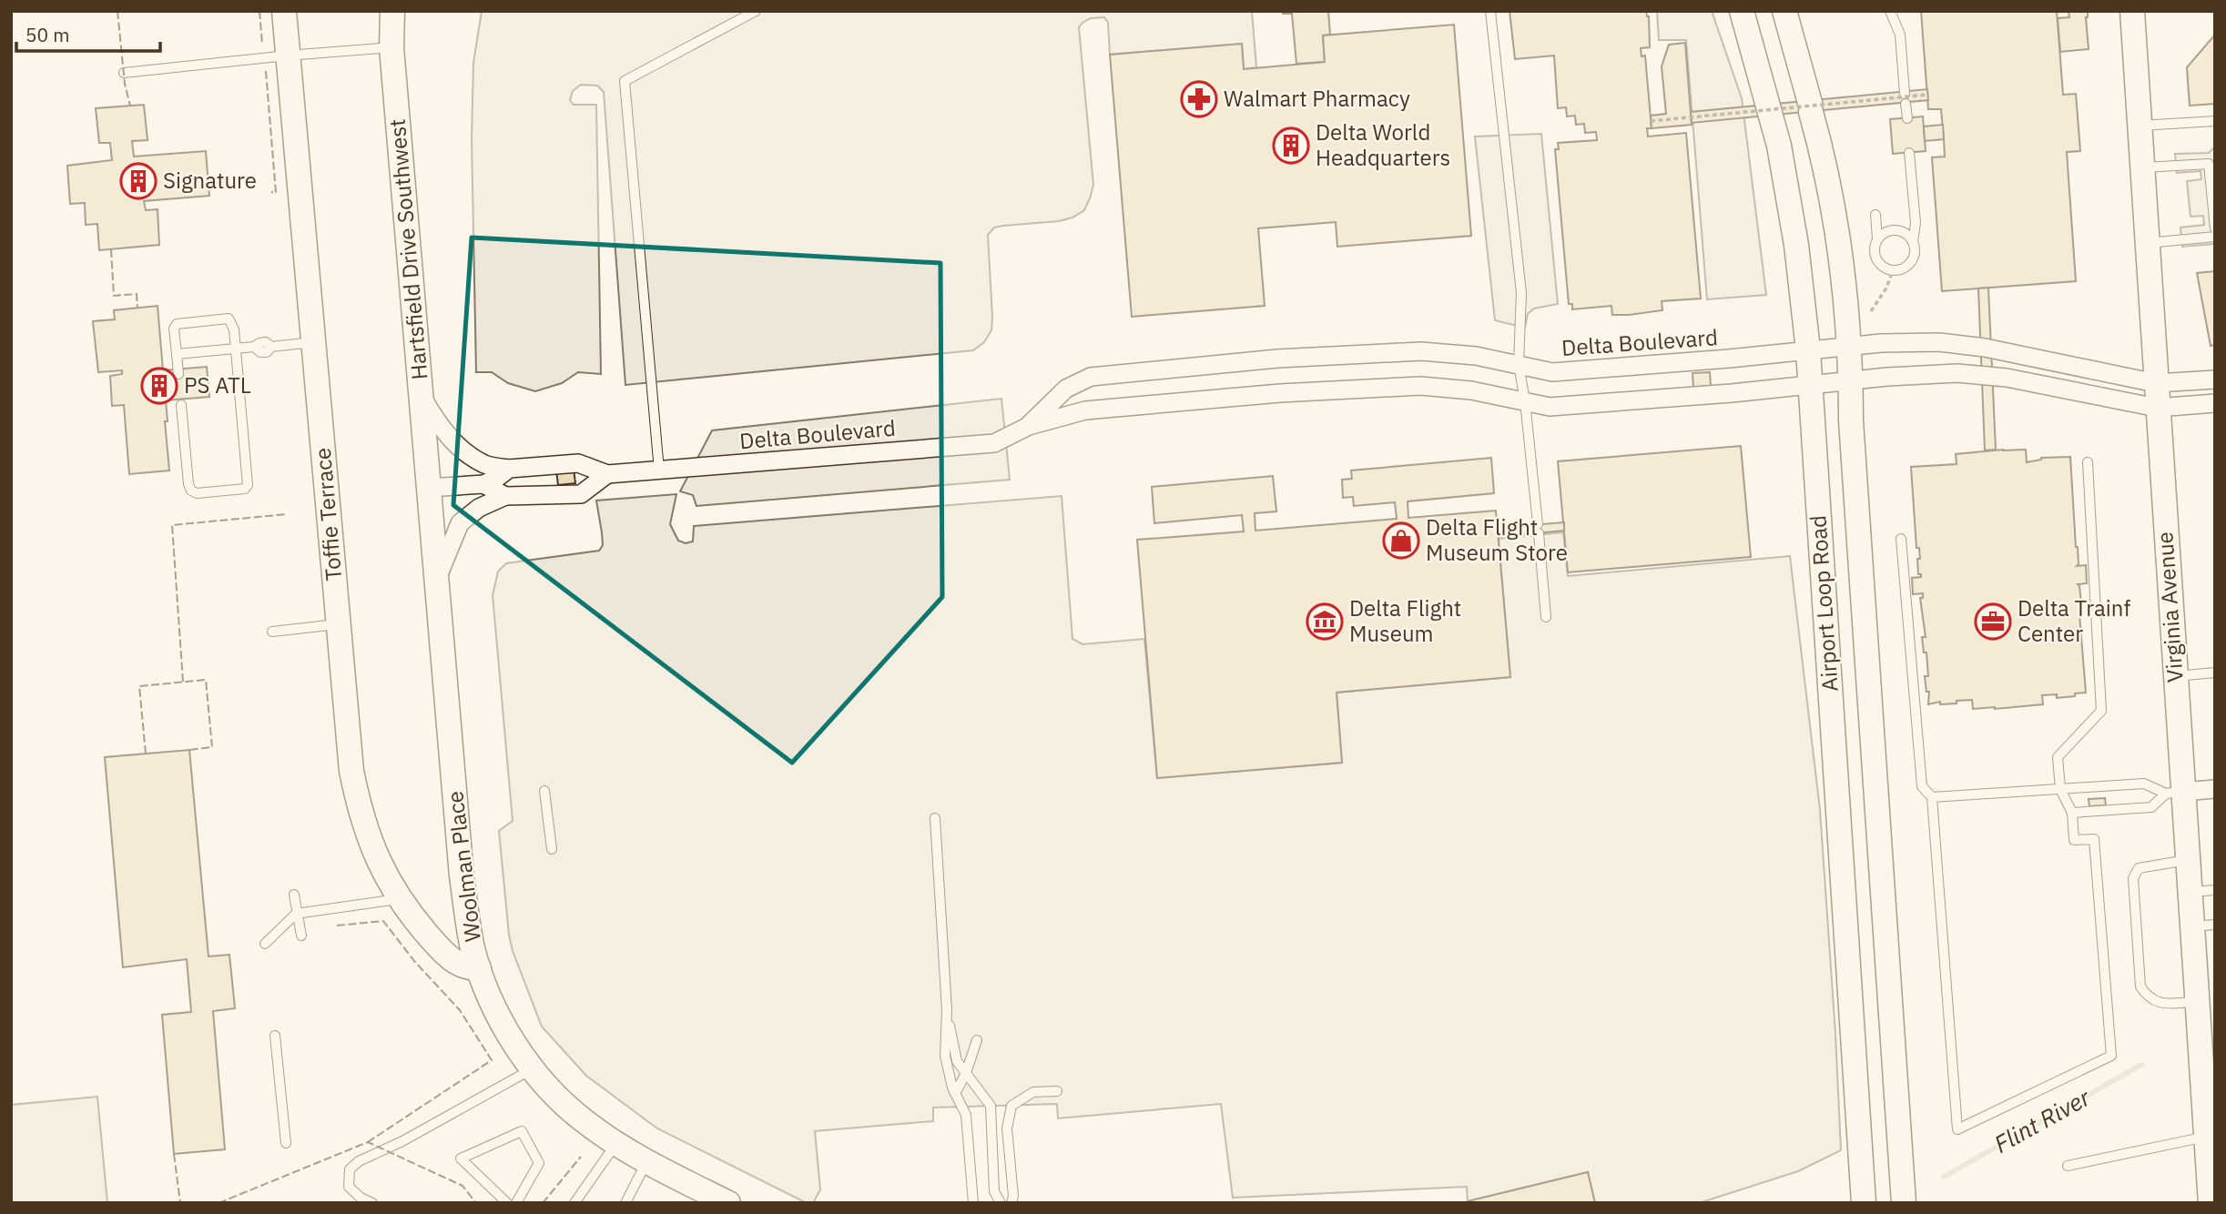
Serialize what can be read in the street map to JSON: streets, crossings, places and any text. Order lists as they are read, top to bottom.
{
  "streets": {
    "main road": [
      "Hartsfield Drive Southwest",
      "Toffie Terrace",
      "Airport Loop Road",
      "Virginia Avenue",
      "Woolman Place"
    ],
    "street": ["Delta Boulevard"]
  },
  "crossings": [
    ["Hartsfield Drive Southwest", "Delta Boulevard"],
    ["Hartsfield Drive Southwest", "Woolman Place"],
    ["Delta Boulevard", "Airport Loop Road"],
    ["Delta Boulevard", "Virginia Avenue"],
    ["Delta Boulevard", "Woolman Place"],
    ["Toffie Terrace", "Woolman Place"]
  ],
  "water": ["Flint River"],
  "places": {
    "pharmacy": ["Walmart Pharmacy"],
    "building": ["Delta World Headquarters", "Signature", "PS ATL"],
    "shop": ["Delta Flight Museum Store"],
    "museum": ["Delta Flight Museum"],
    "office": ["Delta Trainf Center"]
  },
  "scale_bar": "50 m"
}
